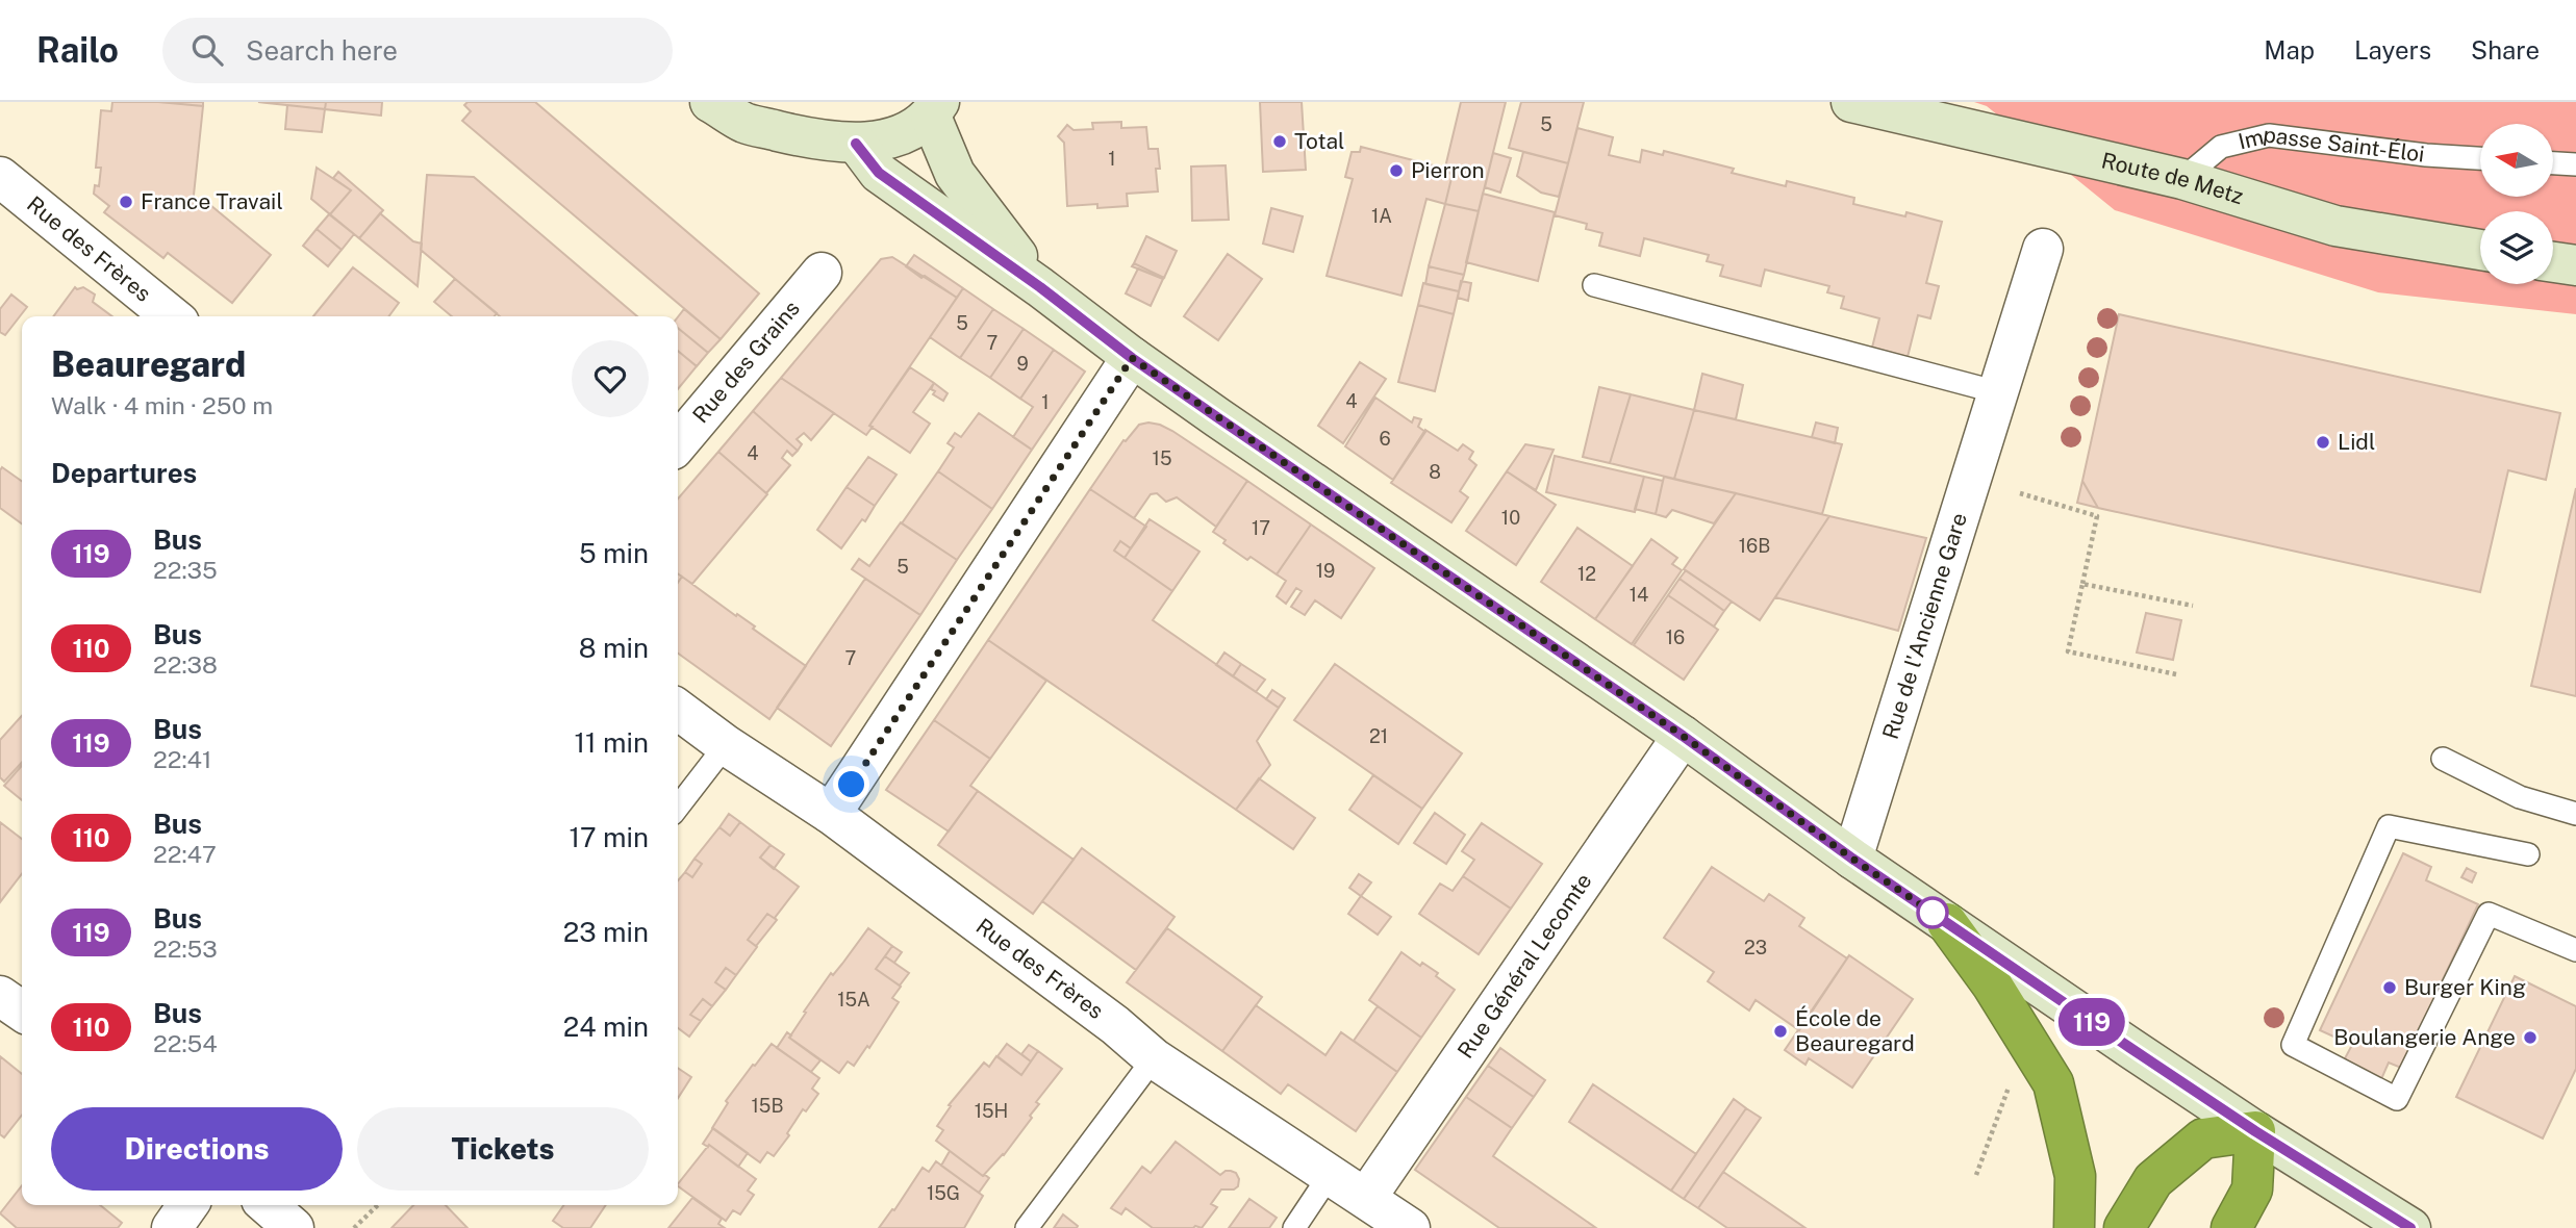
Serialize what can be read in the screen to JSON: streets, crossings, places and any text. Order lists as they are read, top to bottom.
{
  "streets": {
    "main road": ["Route de Metz"],
    "street": [
      "Rue des Frères",
      "Rue des Grains",
      "Rue de l'Ancienne Gare",
      "Rue Général Lecomte"
    ],
    "lane": ["Impasse Saint-Éloi"]
  },
  "crossings": [
    ["Impasse Saint-Éloi", "Route de Metz"],
    ["Rue des Frères", "Rue Général Lecomte"]
  ],
  "places": [
    "Total",
    "Pierron",
    "France Travail",
    "Lidl",
    "Burger King",
    "École de Beauregard",
    "Boulangerie Ange"
  ],
  "lines": ["bus line 119"],
  "house_numbers": [
    "5",
    "1",
    "1A",
    "5",
    "7",
    "9",
    "4",
    "1",
    "6",
    "4",
    "15",
    "8",
    "10",
    "17",
    "16B",
    "5",
    "19",
    "12",
    "14",
    "16",
    "7",
    "21",
    "23",
    "15A",
    "15B",
    "15H",
    "15G"
  ],
  "north": "left",
  "page": {
    "header": "Railo",
    "search": "Search here",
    "nav": ["Map", "Layers", "Share"],
    "on_map": "119",
    "heading": [
      ["Beauregard", "Walk · 4 min · 250 m"],
      "Departures"
    ],
    "list": [
      {
        "mark": "119",
        "name": "Bus",
        "note": "22:35",
        "value": "5 min"
      },
      {
        "mark": "110",
        "name": "Bus",
        "note": "22:38",
        "value": "8 min"
      },
      {
        "mark": "119",
        "name": "Bus",
        "note": "22:41",
        "value": "11 min"
      },
      {
        "mark": "110",
        "name": "Bus",
        "note": "22:47",
        "value": "17 min"
      },
      {
        "mark": "119",
        "name": "Bus",
        "note": "22:53",
        "value": "23 min"
      },
      {
        "mark": "110",
        "name": "Bus",
        "note": "22:54",
        "value": "24 min"
      }
    ],
    "buttons": ["Directions", "Tickets"]
  }
}
